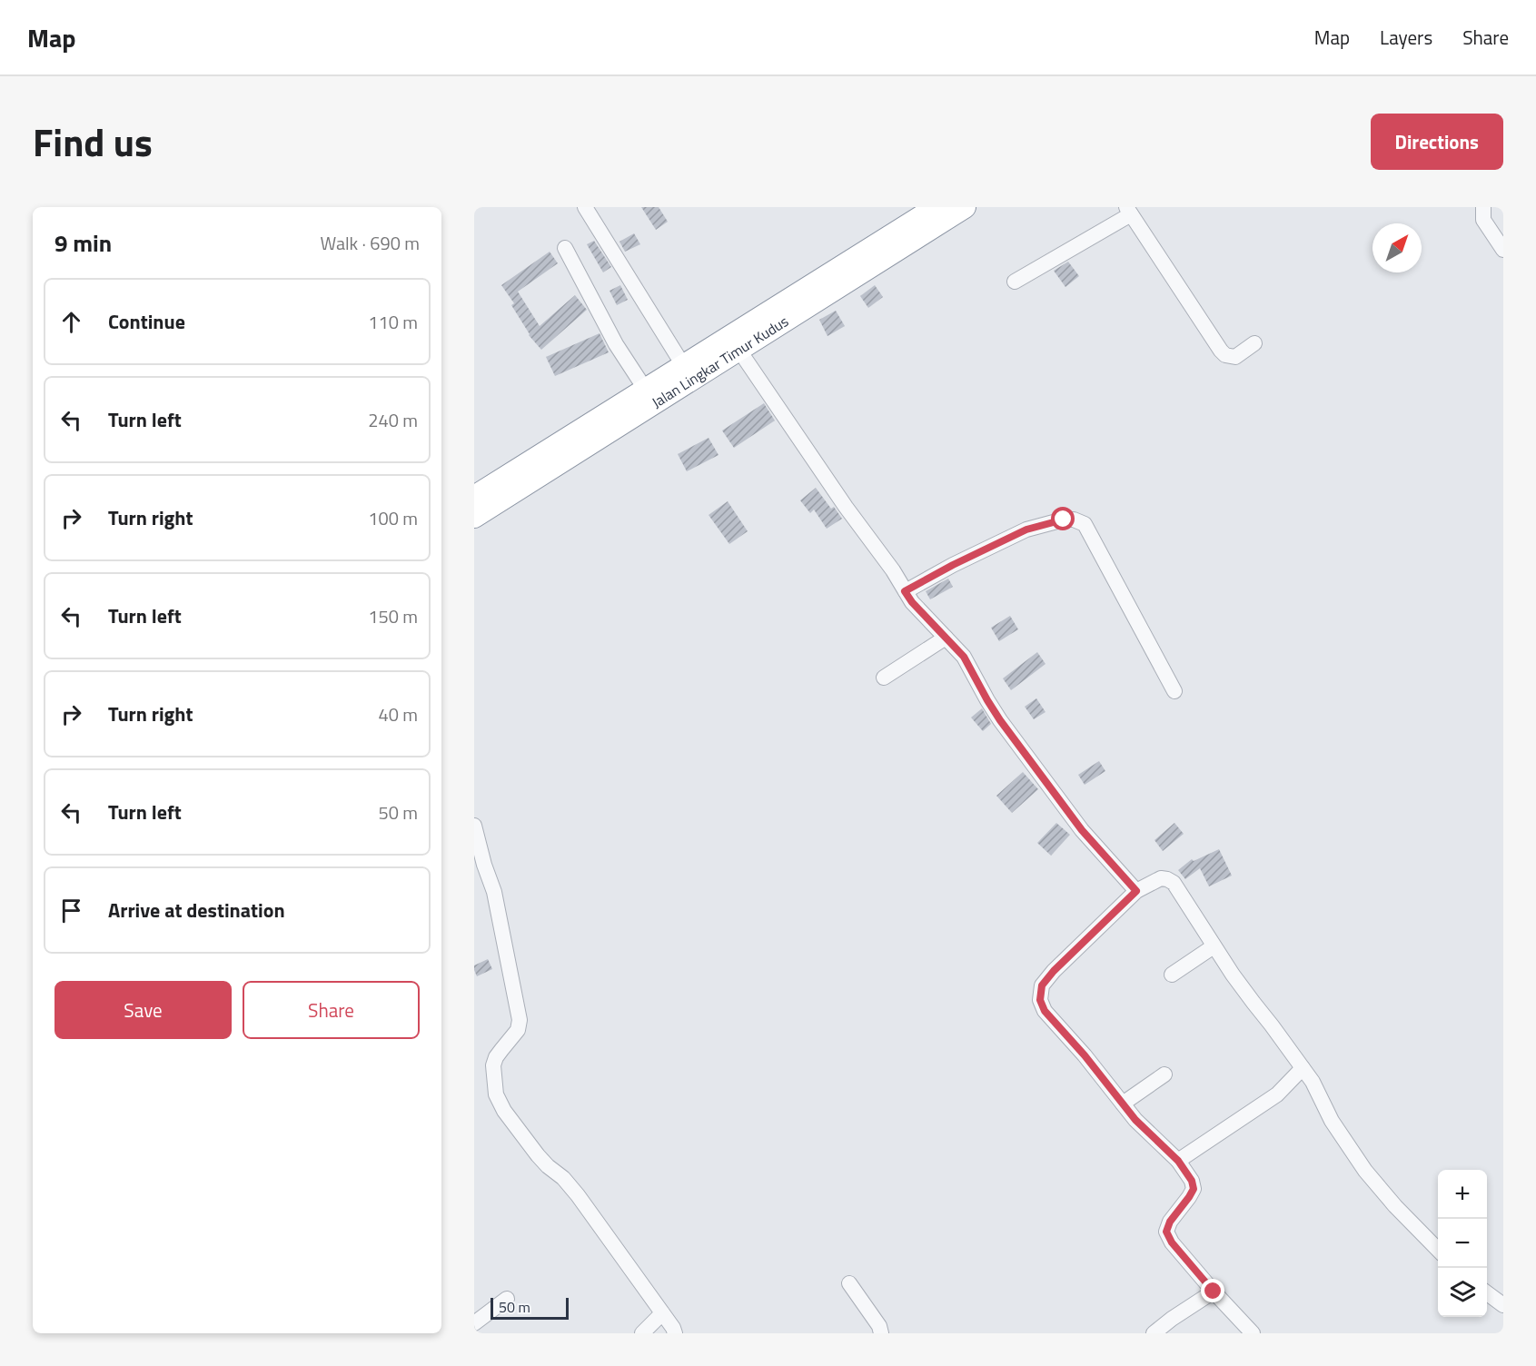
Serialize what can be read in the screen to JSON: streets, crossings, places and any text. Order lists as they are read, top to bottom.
{
  "streets": {
    "highway": ["Jalan Lingkar Timur Kudus"]
  },
  "scale_bar": "50 m",
  "north": "top right",
  "page": {
    "header": "Map",
    "nav": ["Map", "Layers", "Share"],
    "title": "Find us",
    "buttons": [
      "Directions",
      ["Save", "Share"]
    ],
    "heading": ["9 min", "Walk · 690 m"],
    "list": [
      ["Continue", "110 m"],
      ["Turn left", "240 m"],
      ["Turn right", "100 m"],
      ["Turn left", "150 m"],
      ["Turn right", "40 m"],
      ["Turn left", "50 m"],
      "Arrive at destination"
    ],
    "map_buttons": ["+", "−"],
    "scale": "50 m"
  }
}
